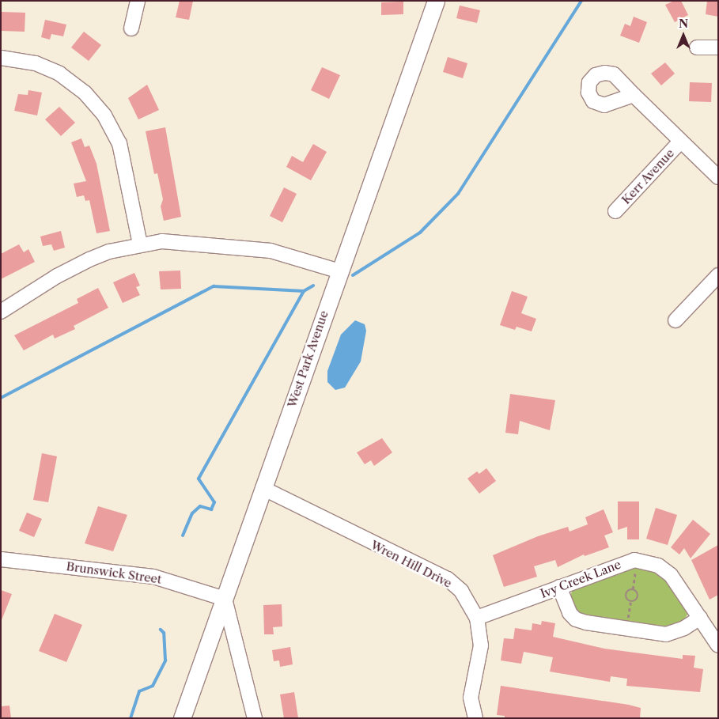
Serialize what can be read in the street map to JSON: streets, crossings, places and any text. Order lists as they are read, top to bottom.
{
  "streets": {
    "main road": ["West Park Avenue"],
    "street": [
      "Kerr Avenue",
      "Wren Hill Drive",
      "Brunswick Street",
      "Ivy Creek Lane"
    ]
  },
  "crossings": [
    ["West Park Avenue", "Wren Hill Drive"],
    ["West Park Avenue", "Brunswick Street"],
    ["Wren Hill Drive", "Ivy Creek Lane"]
  ],
  "north": "top"
}
